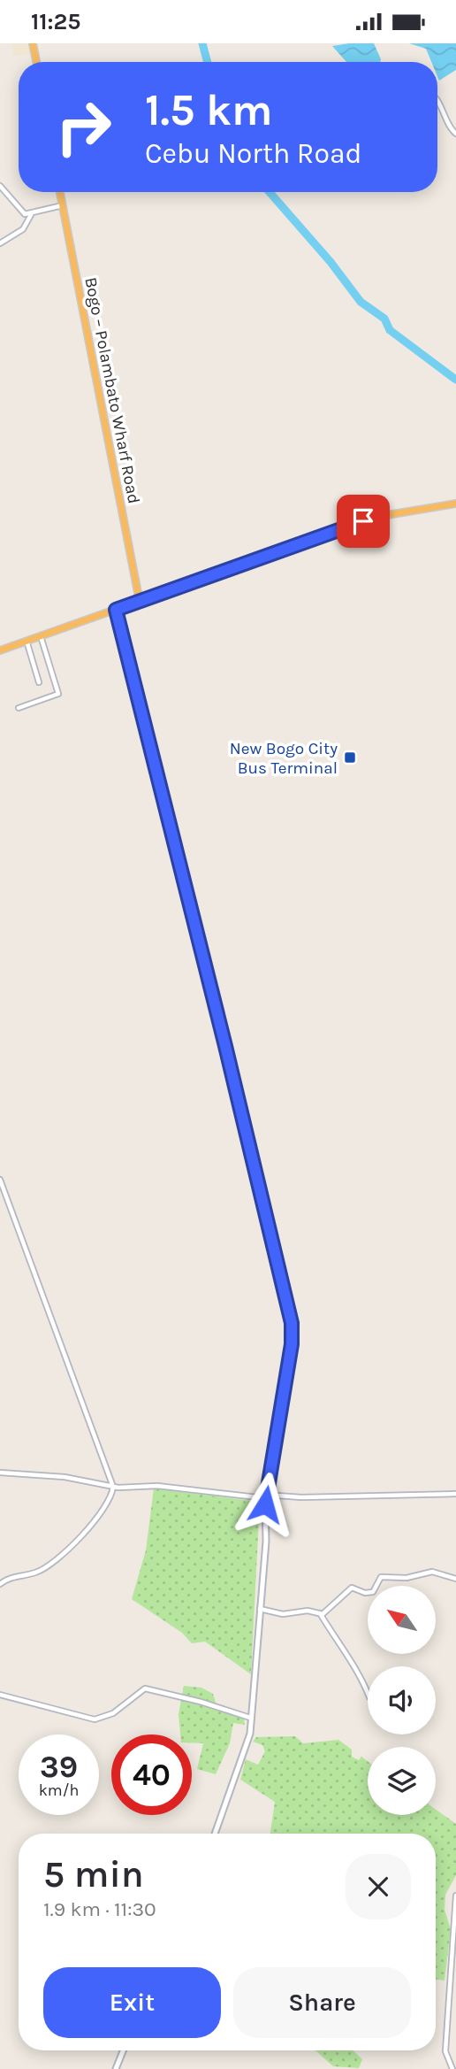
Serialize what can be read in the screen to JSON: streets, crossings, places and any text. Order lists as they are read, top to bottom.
{
  "streets": {
    "highway": ["Bogo – Polambato Wharf Road"]
  },
  "places": {
    "transit": ["New Bogo City Bus Terminal"]
  },
  "north": "top left",
  "page": {
    "status": "11:25",
    "turn": ["1.5 km", "Cebu North Road"],
    "speed": "39 km/h",
    "limit": "40",
    "heading": ["5 min", "1.9 km · 11:30"],
    "buttons": ["Exit", "Share"]
  }
}
